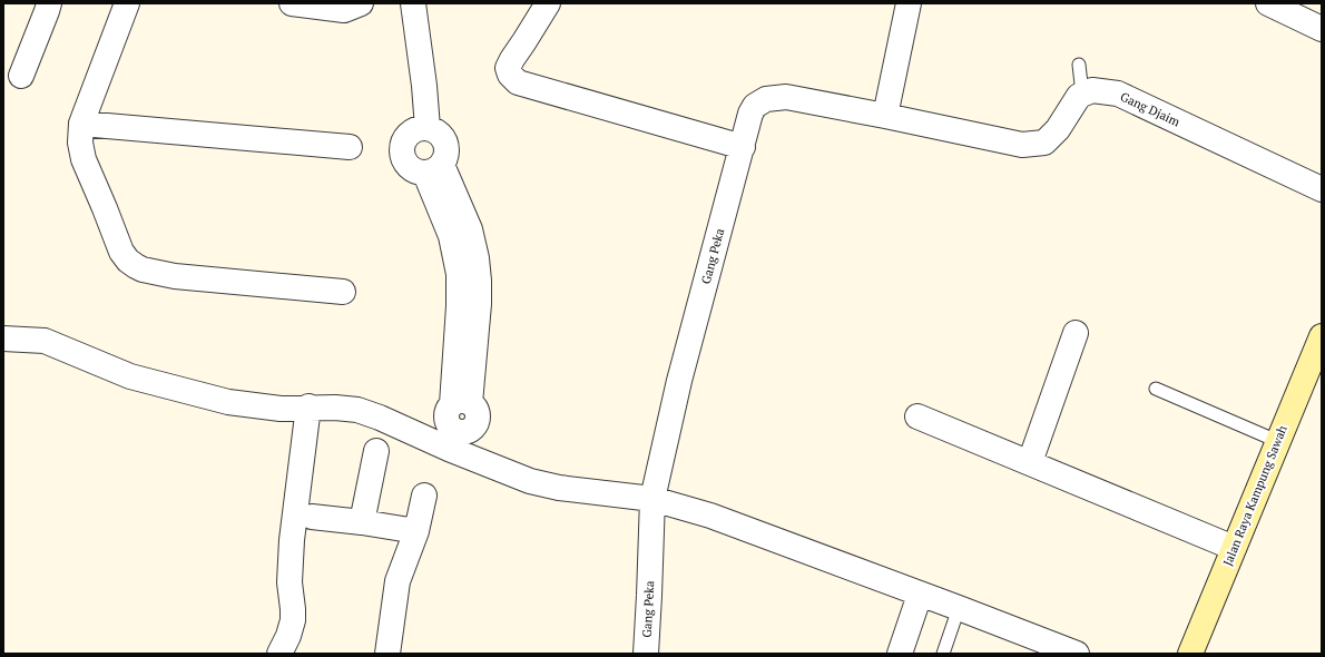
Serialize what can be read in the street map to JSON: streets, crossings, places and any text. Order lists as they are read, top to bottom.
{
  "streets": {
    "street": ["Gang Djaim", "Gang Peka", "Jalan Raya Kampung Sawah"]
  }
}
